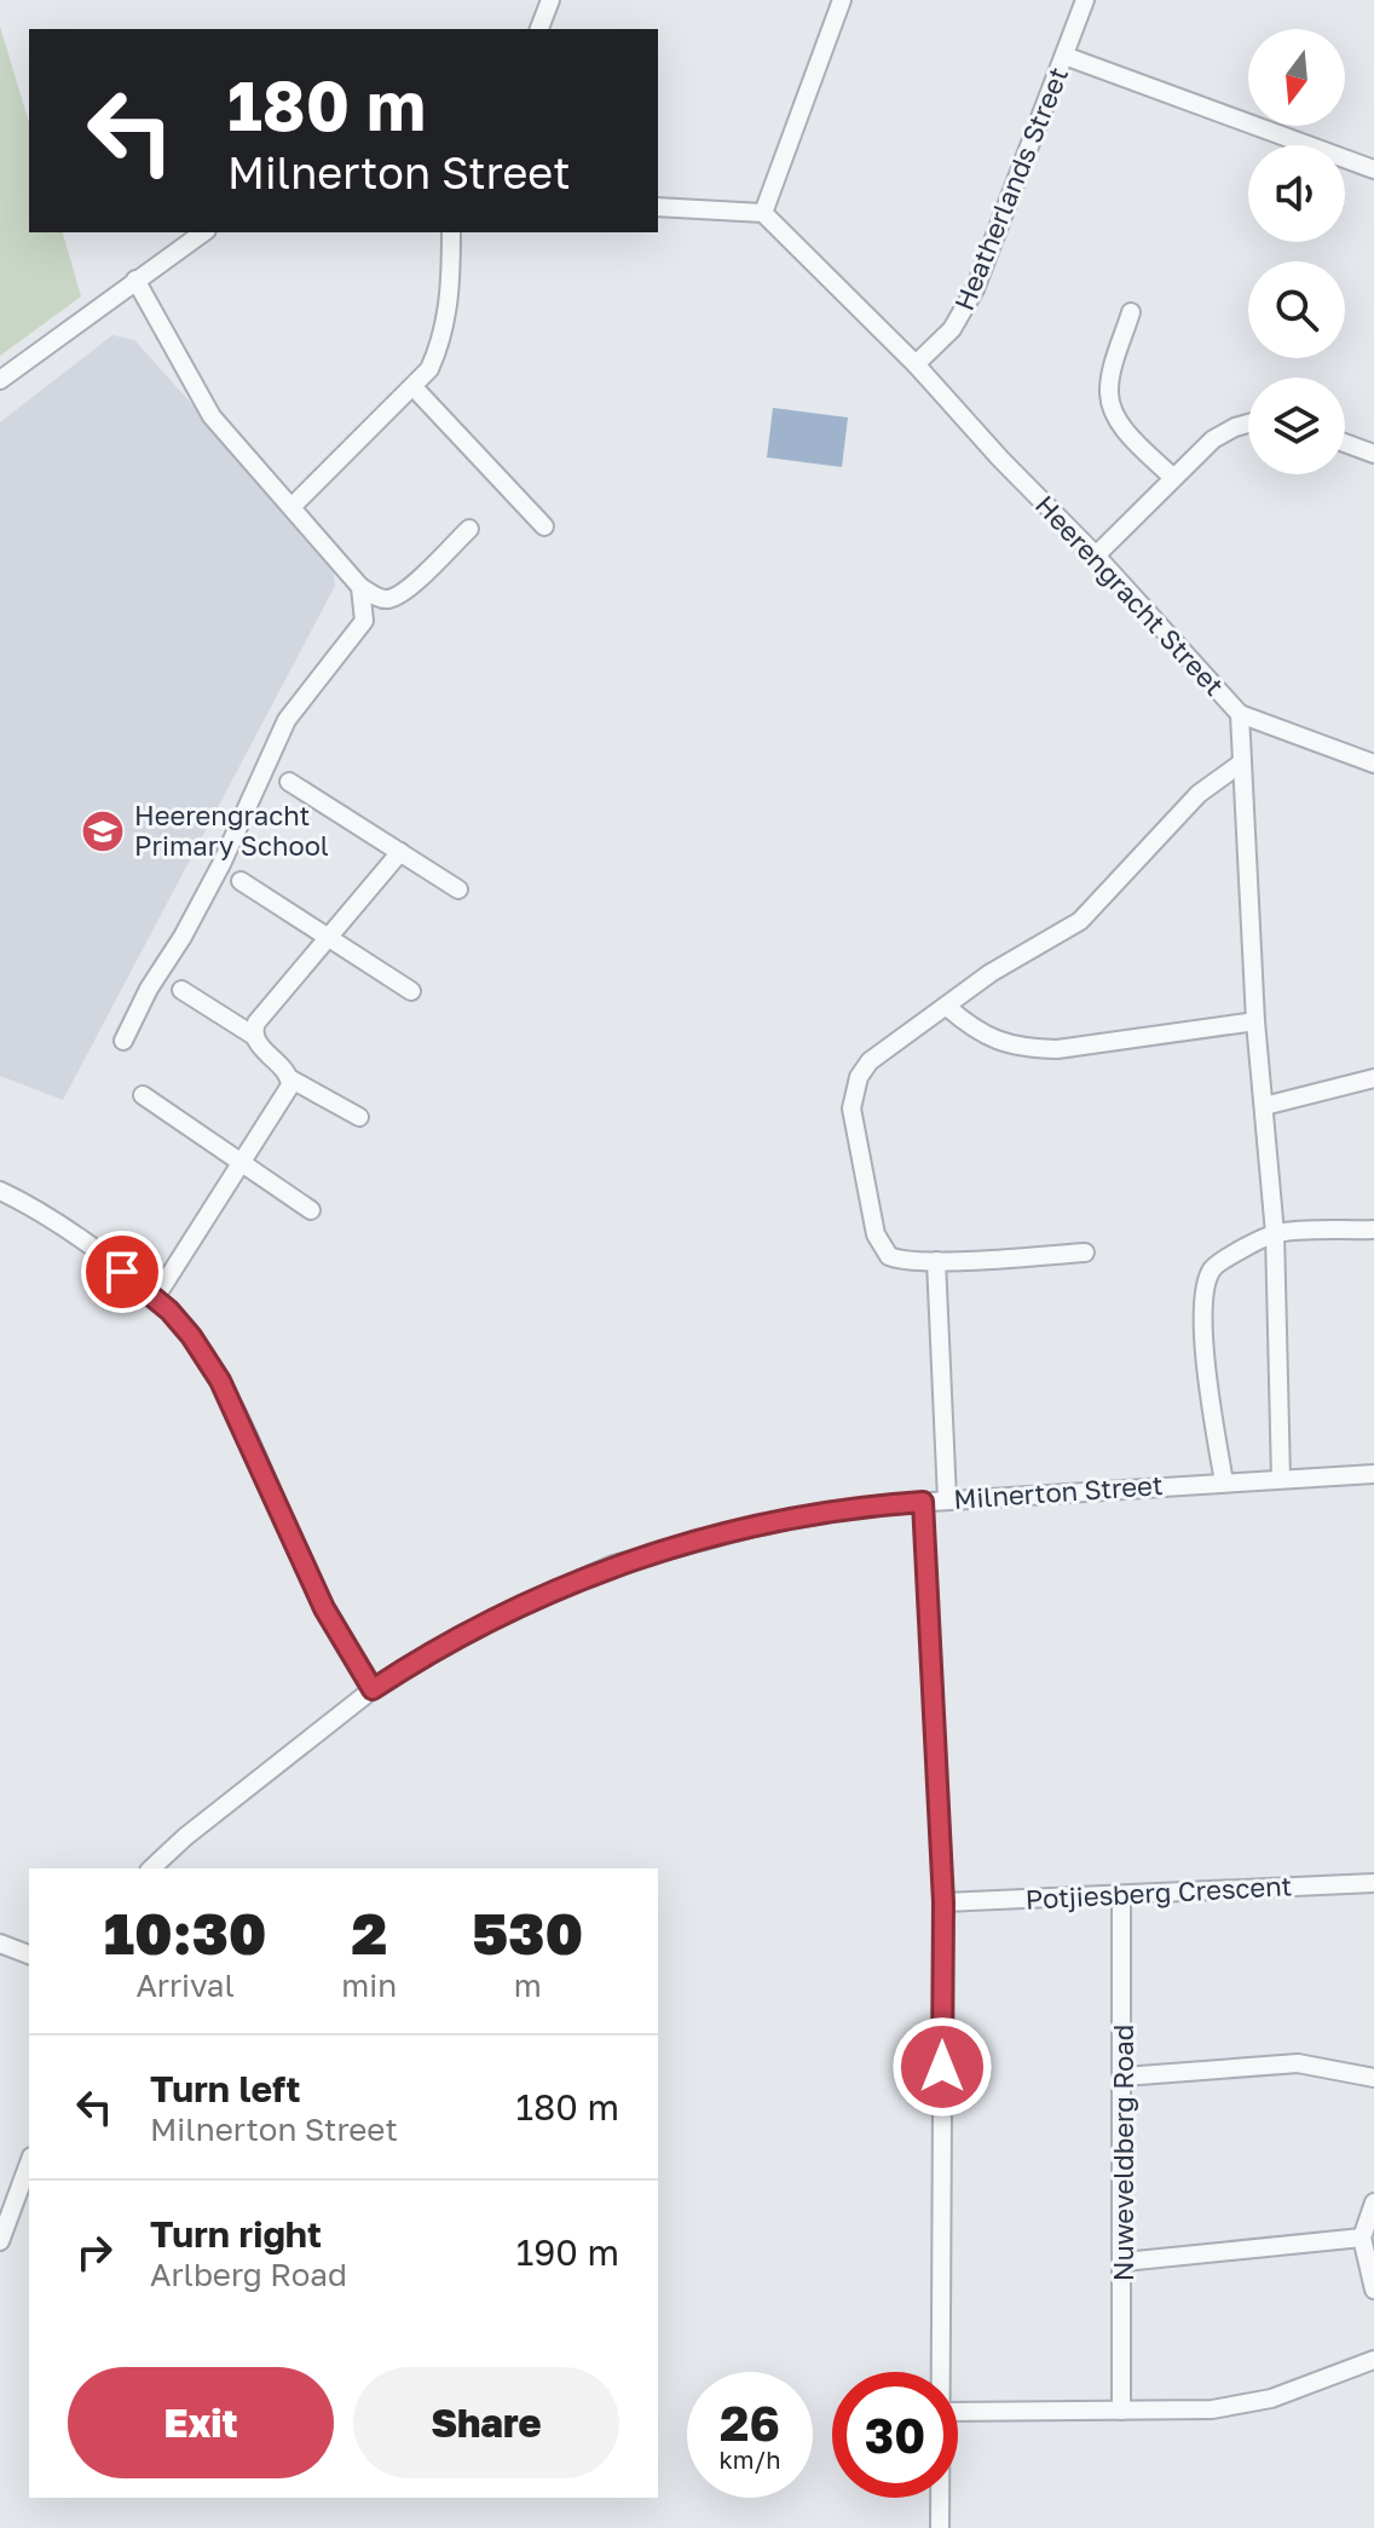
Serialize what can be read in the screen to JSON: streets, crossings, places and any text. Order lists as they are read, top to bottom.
{
  "streets": {
    "street": [
      "Heatherlands Street",
      "Heerengracht Street",
      "Milnerton Street",
      "Potjiesberg Crescent",
      "Nuweveldberg Road"
    ]
  },
  "crossings": [
    ["Heatherlands Street", "Heerengracht Street"],
    ["Heerengracht Street", "Milnerton Street"],
    ["Potjiesberg Crescent", "Nuweveldberg Road"]
  ],
  "places": {
    "school or university": ["Heerengracht Primary School"]
  },
  "north": "bottom",
  "page": {
    "turn": ["180 m", "Milnerton Street"],
    "eta": [
      "10:30",
      "Arrival",
      "2",
      "min",
      "530",
      "m"
    ],
    "list": [
      {
        "name": "Turn left",
        "note": "Milnerton Street",
        "value": "180 m"
      },
      {
        "name": "Turn right",
        "note": "Arlberg Road",
        "value": "190 m"
      }
    ],
    "buttons": ["Exit", "Share"],
    "speed": "26 km/h",
    "limit": "30"
  }
}
